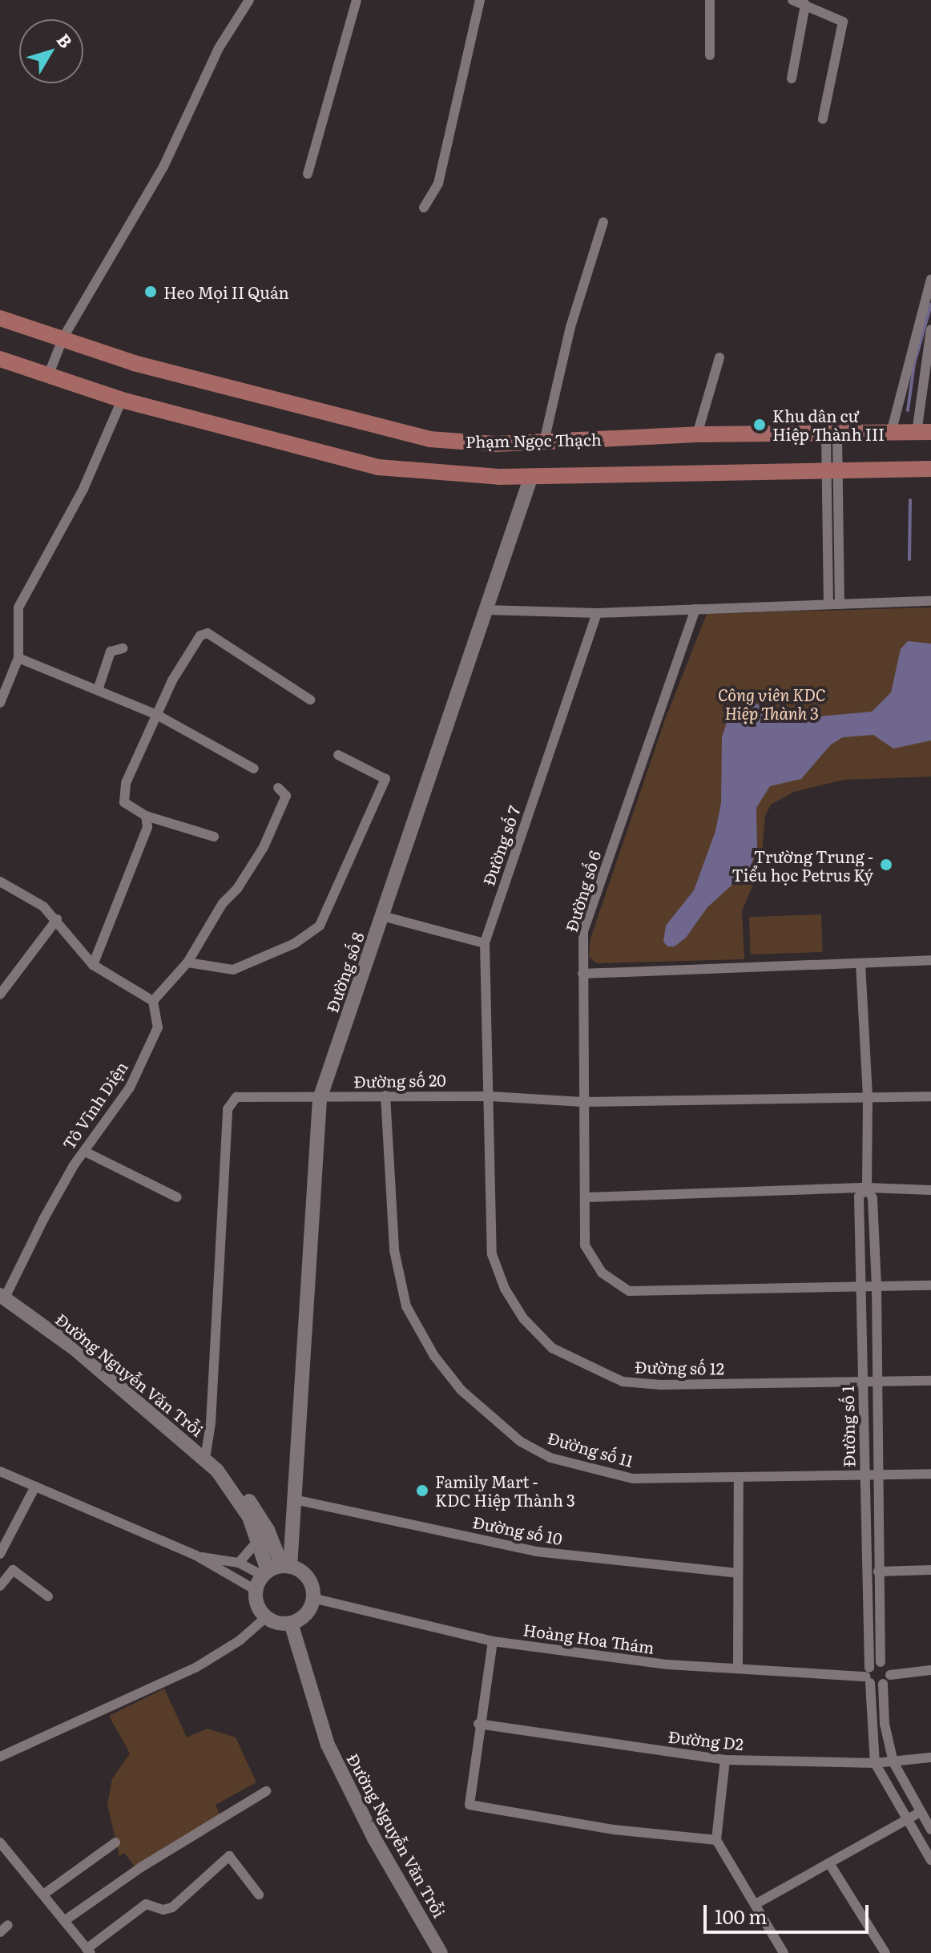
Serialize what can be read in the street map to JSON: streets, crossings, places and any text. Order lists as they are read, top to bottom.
{
  "streets": {
    "main road": ["Phạm Ngọc Thạch"],
    "street": [
      "Đường số 7",
      "Đường số 6",
      "Đường số 8",
      "Đường số 20",
      "Tô Vĩnh Diện",
      "Đường số 12",
      "Đường Nguyễn Văn Trỗi",
      "Đường số 1",
      "Đường số 11",
      "Đường số 10",
      "Hoàng Hoa Thám",
      "Đường D2"
    ]
  },
  "crossings": [
    ["Đường số 7", "Đường số 20"],
    ["Đường số 7", "Đường số 12"],
    ["Đường số 6", "Đường số 20"],
    ["Đường số 6", "Đường số 1"],
    ["Đường số 8", "Đường số 20"],
    ["Đường số 8", "Đường Nguyễn Văn Trỗi"],
    ["Đường số 8", "Đường số 10"],
    ["Đường số 8", "Hoàng Hoa Thám"],
    ["Đường số 20", "Đường số 12"],
    ["Đường số 20", "Đường Nguyễn Văn Trỗi"],
    ["Đường số 20", "Đường số 1"],
    ["Đường số 20", "Đường số 11"],
    ["Tô Vĩnh Diện", "Đường Nguyễn Văn Trỗi"],
    ["Đường số 12", "Đường số 1"],
    ["Đường Nguyễn Văn Trỗi", "Hoàng Hoa Thám"],
    ["Đường số 1", "Đường số 11"],
    ["Đường số 1", "Hoàng Hoa Thám"],
    ["Đường số 1", "Đường D2"]
  ],
  "parks": ["Công viên KDC Hiệp Thành 3"],
  "places": [
    "Heo Mọi II Quán",
    "Khu dân cư Hiệp Thành III",
    "Trường Trung - Tiểu học Petrus Ký",
    "Family Mart - KDC Hiệp Thành 3"
  ],
  "scale_bar": "100 m",
  "north": "top right"
}
